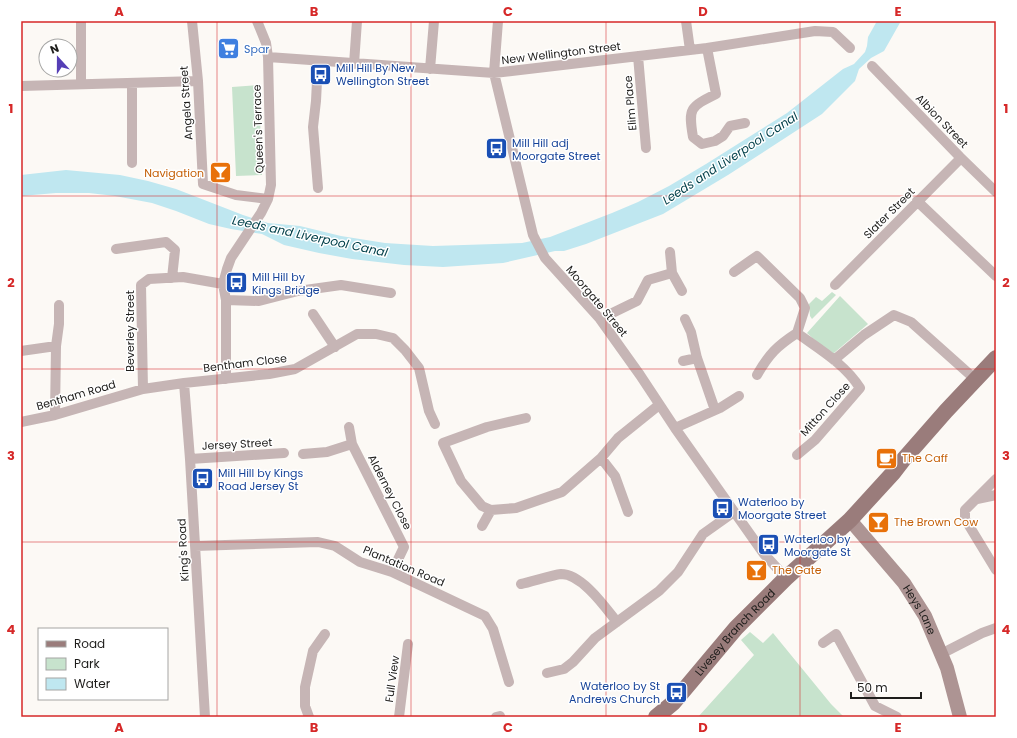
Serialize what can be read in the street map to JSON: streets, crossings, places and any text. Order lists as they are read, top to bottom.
{
  "streets": {
    "main road": ["Livesey Branch Road"],
    "street": [
      "New Wellington Street",
      "Angela Street",
      "Elim Place",
      "Albion Street",
      "Queen's Terrace",
      "Slater Street",
      "Moorgate Street",
      "Beverley Street",
      "Bentham Close",
      "Bentham Road",
      "Mitton Close",
      "Jersey Street",
      "Alderney Close",
      "King's Road",
      "Plantation Road",
      "Heys Lane",
      "Full View"
    ]
  },
  "crossings": [
    ["New Wellington Street", "Elim Place"],
    ["New Wellington Street", "Queen's Terrace"],
    ["New Wellington Street", "Moorgate Street"],
    ["Angela Street", "Queen's Terrace"],
    ["Albion Street", "Slater Street"],
    ["Queen's Terrace", "Beverley Street"],
    ["Moorgate Street", "Livesey Branch Road"],
    ["Beverley Street", "Bentham Road"],
    ["Bentham Close", "Bentham Road"],
    ["Bentham Close", "King's Road"],
    ["Bentham Road", "King's Road"],
    ["Jersey Street", "King's Road"],
    ["Alderney Close", "Plantation Road"],
    ["King's Road", "Plantation Road"],
    ["Heys Lane", "Livesey Branch Road"]
  ],
  "water": ["Leeds and Liverpool Canal"],
  "places": {
    "supermarket": ["Spar"],
    "bus stop": [
      "Mill Hill By New Wellington Street",
      "Mill Hill adj Moorgate Street",
      "Mill Hill by Kings Bridge",
      "Mill Hill by Kings Road Jersey St",
      "Waterloo by Moorgate Street",
      "Waterloo by Moorgate St",
      "Waterloo by St Andrews Church"
    ],
    "bar": ["Navigation", "The Brown Cow", "The Gate"],
    "cafe": ["The Caff"]
  },
  "legend": ["Road", "Park", "Water"],
  "scale_bar": "50 m",
  "north": "top",
  "grid": {
    "columns": [
      "A",
      "B",
      "C",
      "D",
      "E"
    ],
    "rows": [
      "1",
      "2",
      "3",
      "4"
    ]
  }
}
